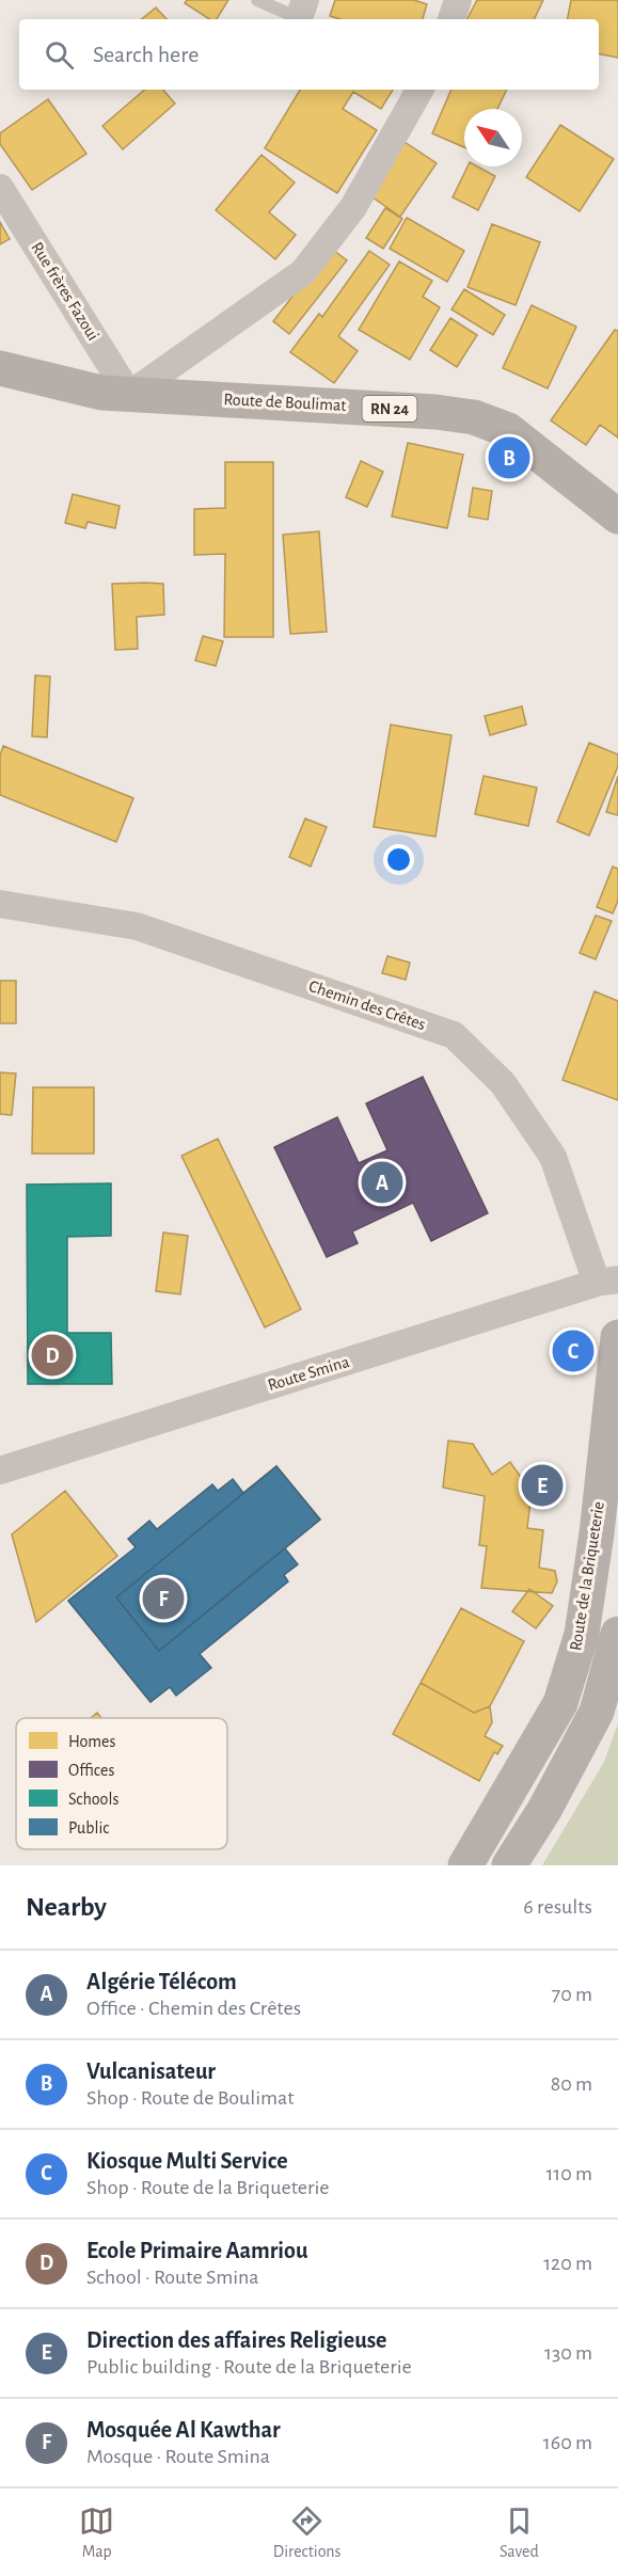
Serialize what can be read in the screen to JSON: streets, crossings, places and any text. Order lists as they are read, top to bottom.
{
  "streets": {
    "main road": ["Route de Boulimat", "RN 24"],
    "street": [
      "Rue frères Fazoui",
      "Chemin des Crêtes",
      "Route Smina",
      "Route de la Briqueterie"
    ]
  },
  "crossings": [
    ["Rue frères Fazoui", "Route de Boulimat"],
    ["Chemin des Crêtes", "Route Smina"]
  ],
  "legend": [
    "Homes",
    "Offices",
    "Schools",
    "Public"
  ],
  "north": "top left",
  "page": {
    "search": "Search here",
    "pins": [
      "B",
      "A",
      "C",
      "D",
      "E",
      "F"
    ],
    "heading": ["Nearby", "6 results"],
    "list": [
      {
        "mark": "A",
        "name": "Algérie Télécom",
        "note": "Office · Chemin des Crêtes",
        "value": "70 m"
      },
      {
        "mark": "B",
        "name": "Vulcanisateur",
        "note": "Shop · Route de Boulimat",
        "value": "80 m"
      },
      {
        "mark": "C",
        "name": "Kiosque Multi Service",
        "note": "Shop · Route de la Briqueterie",
        "value": "110 m"
      },
      {
        "mark": "D",
        "name": "Ecole Primaire Aamriou",
        "note": "School · Route Smina",
        "value": "120 m"
      },
      {
        "mark": "E",
        "name": "Direction des affaires Religieuse",
        "note": "Public building · Route de la Briqueterie",
        "value": "130 m"
      },
      {
        "mark": "F",
        "name": "Mosquée Al Kawthar",
        "note": "Mosque · Route Smina",
        "value": "160 m"
      }
    ],
    "nav": ["Map", "Directions", "Saved"]
  }
}
